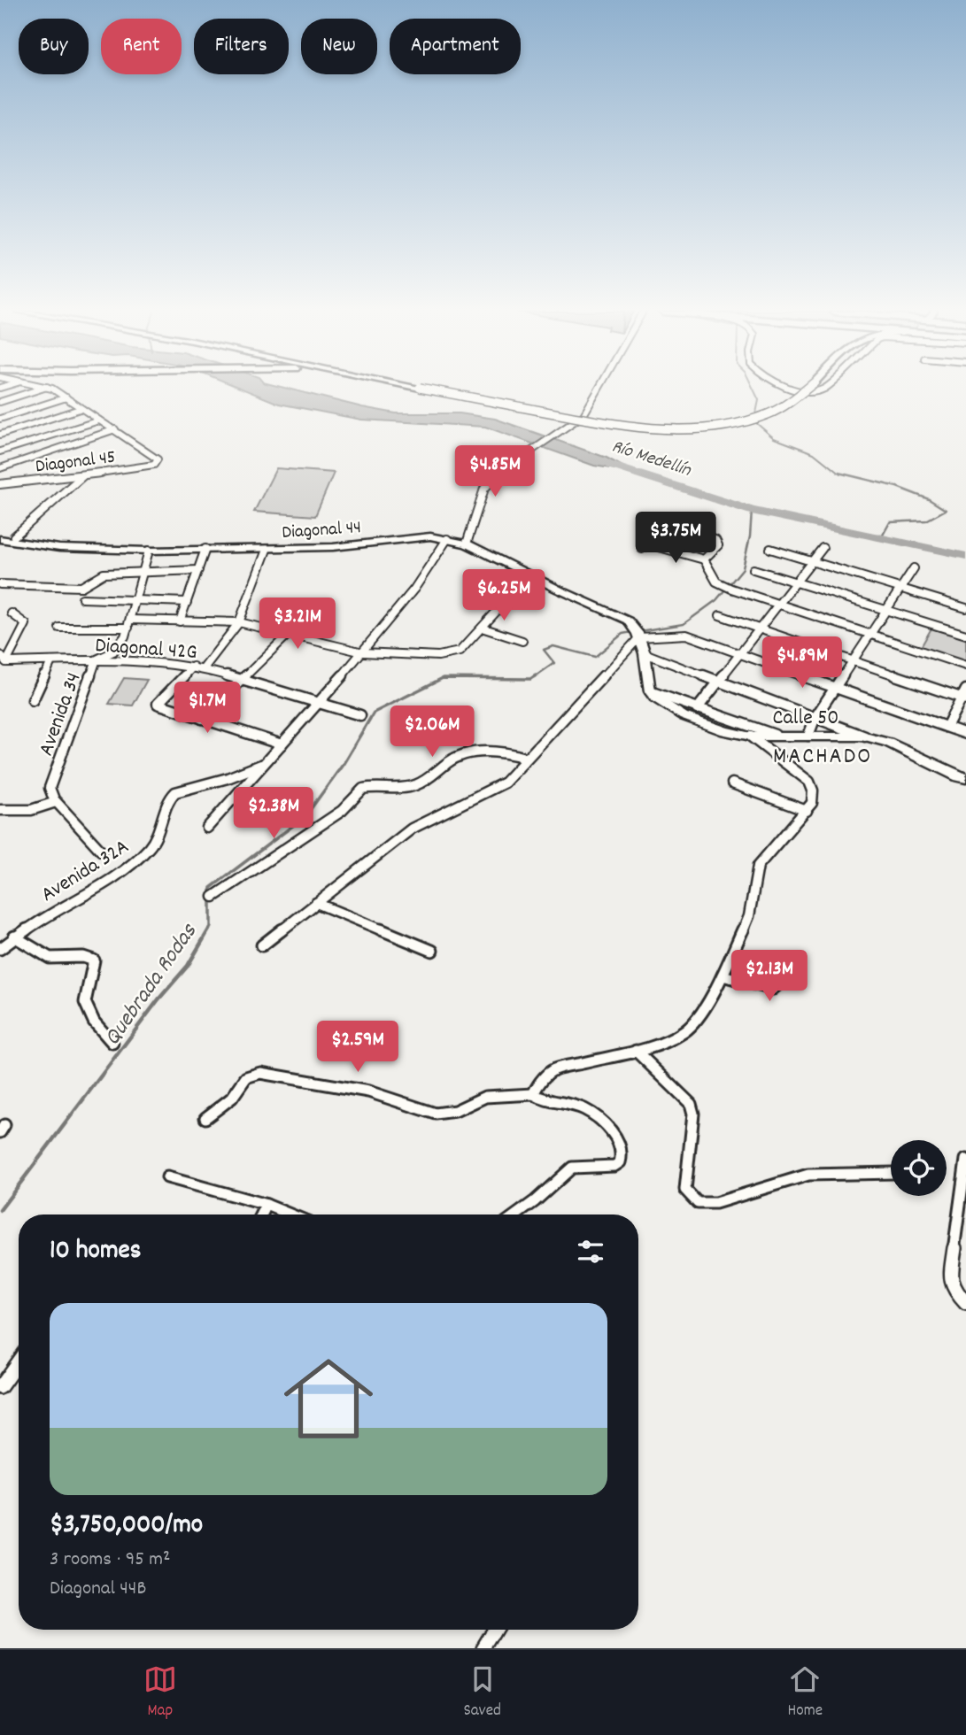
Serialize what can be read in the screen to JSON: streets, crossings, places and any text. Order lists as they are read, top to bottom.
{
  "streets": {
    "main road": ["Diagonal 44", "Calle 50"],
    "street": [
      "Diagonal 45",
      "Diagonal 42G",
      "Avenida 34",
      "Avenida 32A"
    ]
  },
  "crossings": [
    ["Diagonal 44", "Avenida 34"],
    ["Diagonal 42G", "Avenida 34"]
  ],
  "districts": ["MACHADO"],
  "water": ["Río Medellín", "Quebrada Rodas"],
  "page": {
    "chip": [
      "Buy",
      "Rent",
      "Filters",
      "New",
      "Apartment"
    ],
    "price": [
      "$4.85M",
      "$3.75M",
      "$6.25M",
      "$3.21M",
      "$4.89M",
      "$1.7M",
      "$2.06M",
      "$2.38M",
      "$2.13M",
      "$2.59M"
    ],
    "heading": "10 homes",
    "list": [
      {
        "name": "$3,750,000/mo",
        "note": "3 rooms · 95 m² · Diagonal 44B"
      }
    ],
    "tabs": ["Map", "Saved", "Home"]
  }
}
